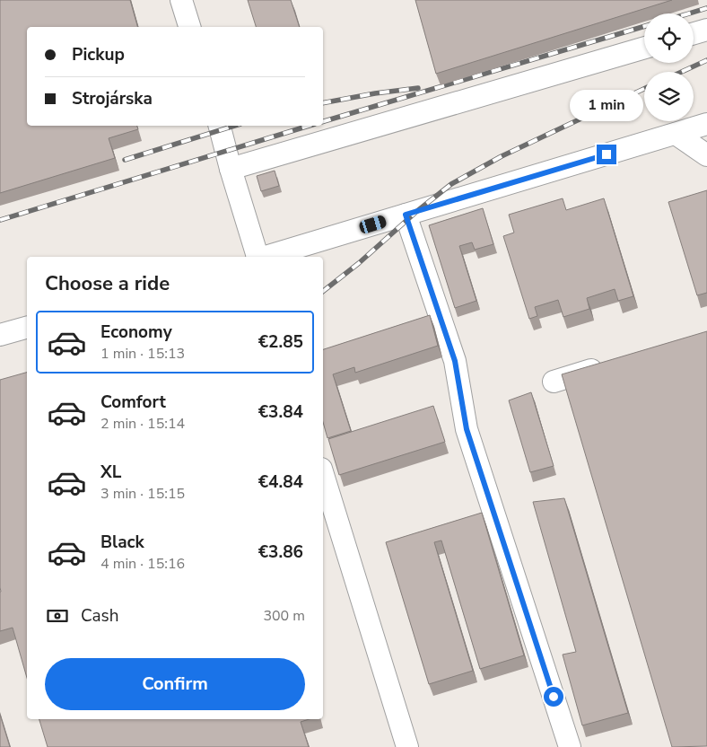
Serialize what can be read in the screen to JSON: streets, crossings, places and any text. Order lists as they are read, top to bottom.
{
  "page": {
    "banner": ["Pickup", "Strojárska"],
    "bubble": "1 min",
    "heading": "Choose a ride",
    "list": [
      {
        "name": "Economy",
        "note": "1 min · 15:13",
        "value": "€2.85"
      },
      {
        "name": "Comfort",
        "note": "2 min · 15:14",
        "value": "€3.84"
      },
      {
        "name": "XL",
        "note": "3 min · 15:15",
        "value": "€4.84"
      },
      {
        "name": "Black",
        "note": "4 min · 15:16",
        "value": "€3.86"
      }
    ],
    "pay": ["Cash", "300 m"],
    "buttons": "Confirm"
  }
}
